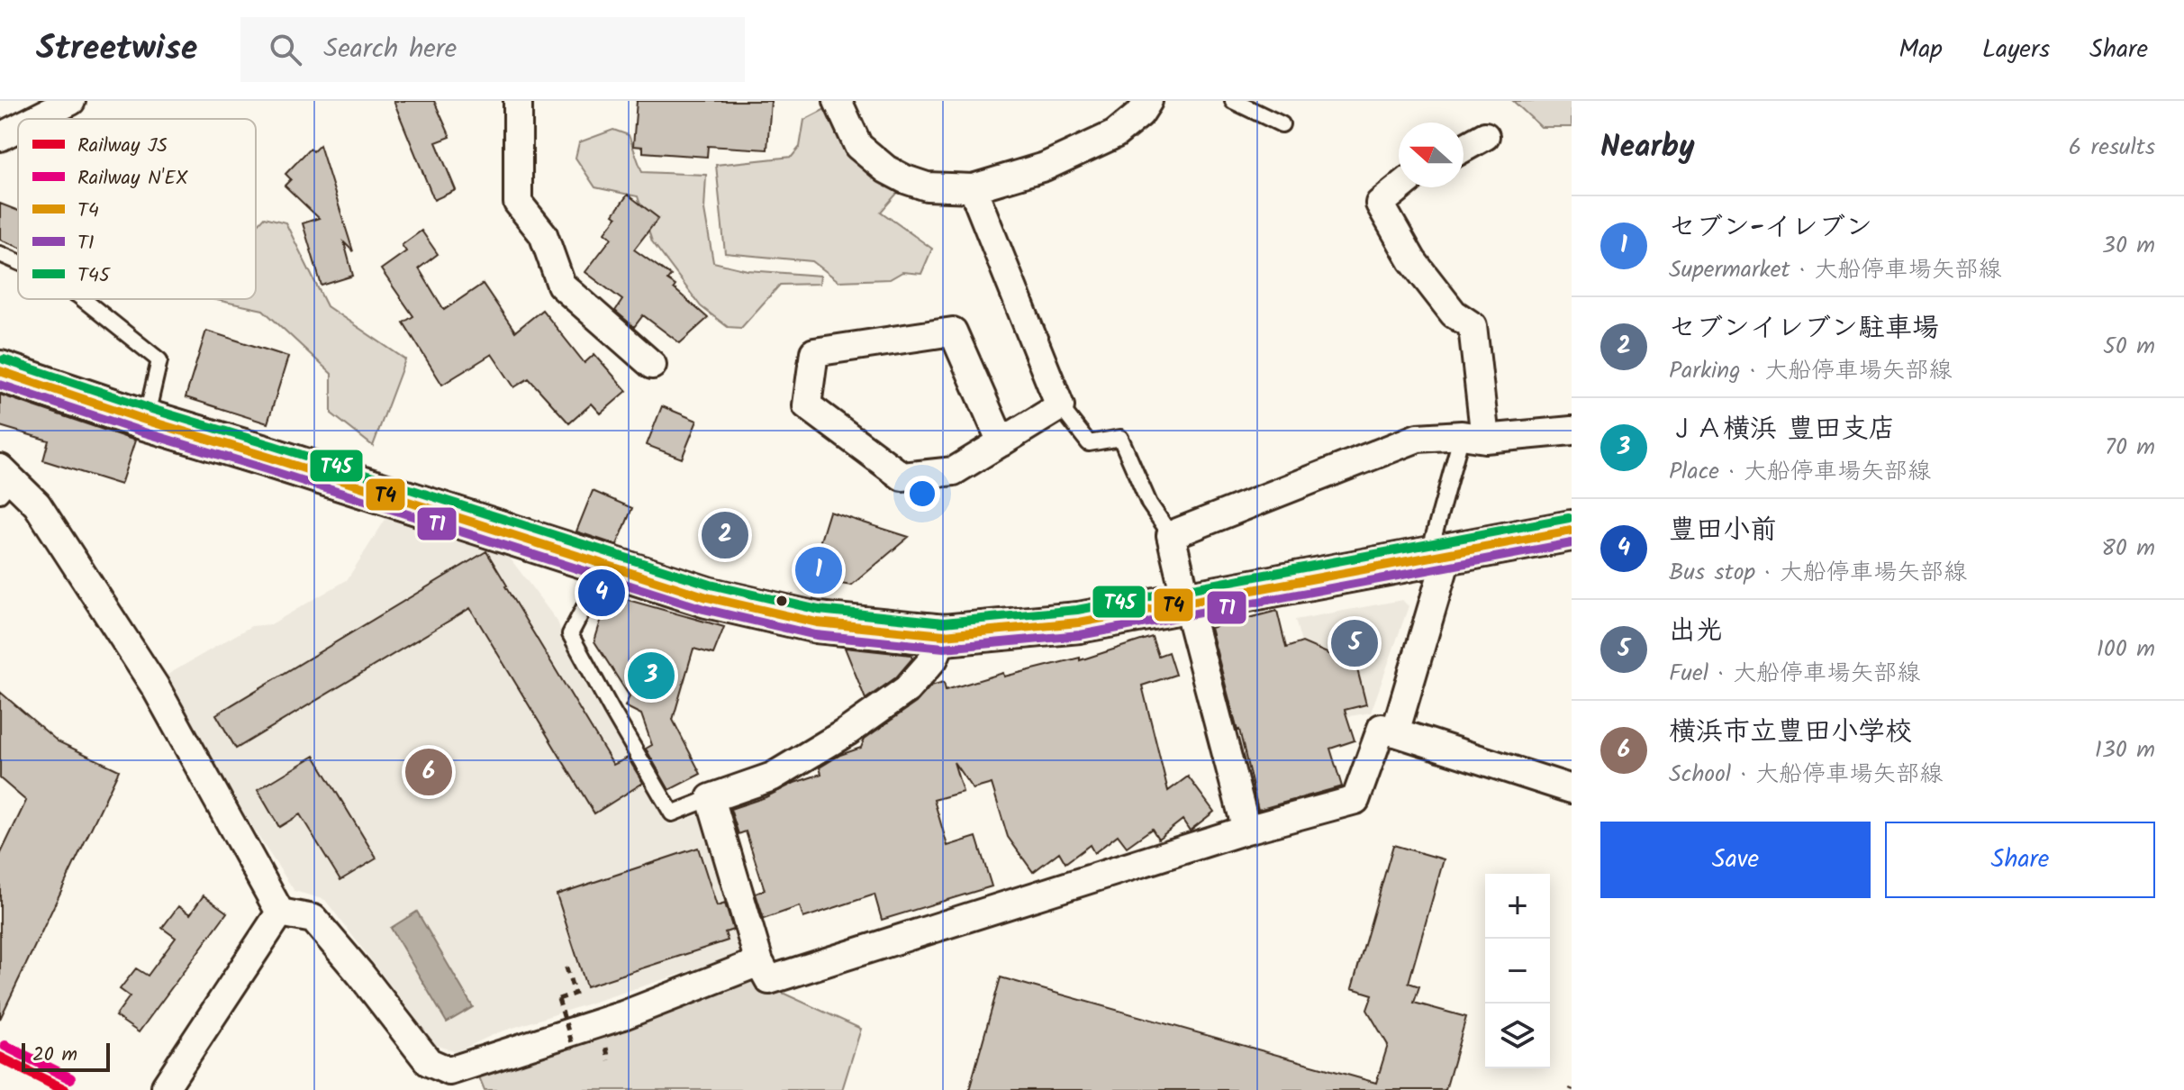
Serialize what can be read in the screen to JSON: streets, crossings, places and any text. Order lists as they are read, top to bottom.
{
  "lines": [
    "transit line T45",
    "transit line T4",
    "transit line T1",
    "rail line N'EX",
    "rail line JS"
  ],
  "legend": [
    "Railway JS",
    "Railway N'EX",
    "T4",
    "T1",
    "T45"
  ],
  "scale_bar": "20 m",
  "north": "left",
  "page": {
    "header": "Streetwise",
    "search": "Search here",
    "nav": ["Map", "Layers", "Share"],
    "heading": ["Nearby", "6 results"],
    "list": [
      {
        "mark": "1",
        "name": "セブン-イレブン",
        "note": "Supermarket · 大船停車場矢部線",
        "value": "30 m"
      },
      {
        "mark": "2",
        "name": "セブンイレブン駐車場",
        "note": "Parking · 大船停車場矢部線",
        "value": "50 m"
      },
      {
        "mark": "3",
        "name": "ＪＡ横浜 豊田支店",
        "note": "Place · 大船停車場矢部線",
        "value": "70 m"
      },
      {
        "mark": "4",
        "name": "豊田小前",
        "note": "Bus stop · 大船停車場矢部線",
        "value": "80 m"
      },
      {
        "mark": "5",
        "name": "出光",
        "note": "Fuel · 大船停車場矢部線",
        "value": "100 m"
      },
      {
        "mark": "6",
        "name": "横浜市立豊田小学校",
        "note": "School · 大船停車場矢部線",
        "value": "130 m"
      }
    ],
    "pins": [
      "2",
      "1",
      "4",
      "5",
      "3",
      "6"
    ],
    "buttons": ["Save", "Share"],
    "map_buttons": ["+", "−"],
    "scale": "20 m"
  }
}
